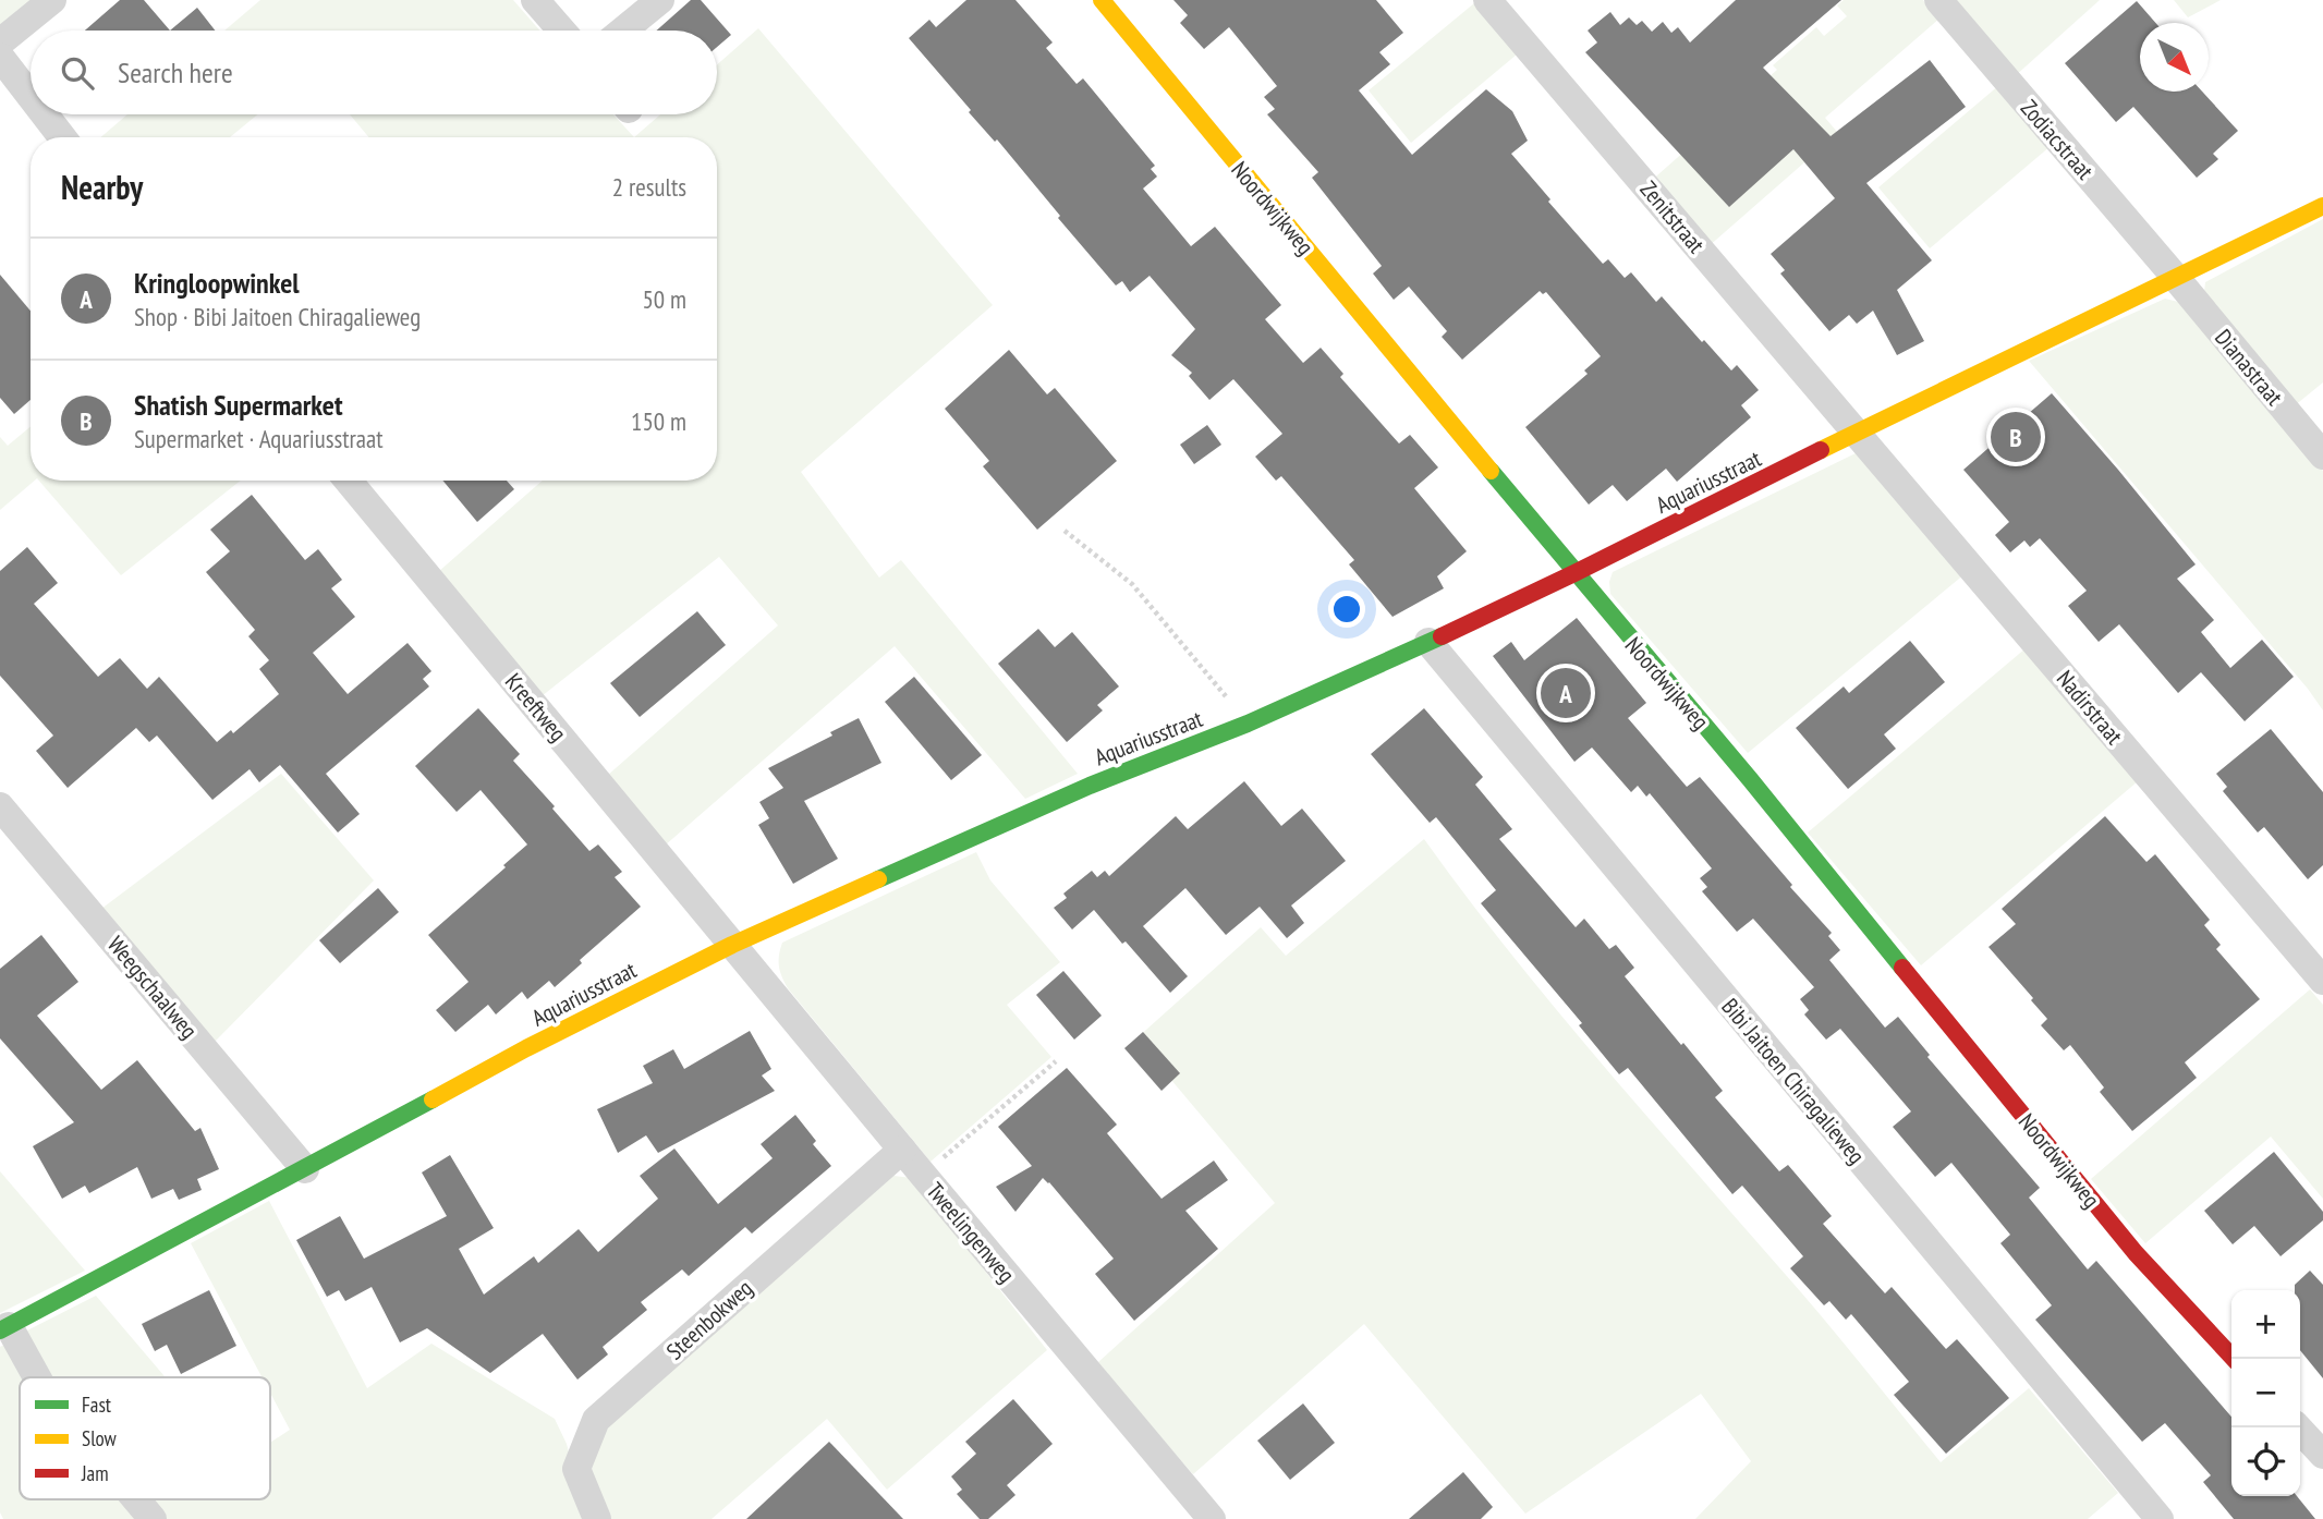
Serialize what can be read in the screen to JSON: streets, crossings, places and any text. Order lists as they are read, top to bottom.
{
  "streets": {
    "street": [
      "Zodiacstraat",
      "Noordwijkweg",
      "Zenitstraat",
      "Dianastraat",
      "Aquariusstraat",
      "Kreeftweg",
      "Nadirstraat",
      "Weegschaalweg",
      "Bibi Jaitoen Chiragalieweg",
      "Tweelingenweg",
      "Steenbokweg"
    ]
  },
  "crossings": [
    ["Zodiacstraat", "Dianastraat"],
    ["Zodiacstraat", "Aquariusstraat"],
    ["Noordwijkweg", "Aquariusstraat"],
    ["Zenitstraat", "Aquariusstraat"],
    ["Zenitstraat", "Nadirstraat"],
    ["Dianastraat", "Aquariusstraat"],
    ["Aquariusstraat", "Kreeftweg"],
    ["Aquariusstraat", "Nadirstraat"],
    ["Aquariusstraat", "Weegschaalweg"],
    ["Aquariusstraat", "Bibi Jaitoen Chiragalieweg"],
    ["Aquariusstraat", "Tweelingenweg"],
    ["Kreeftweg", "Tweelingenweg"],
    ["Tweelingenweg", "Steenbokweg"]
  ],
  "legend": ["Fast", "Slow", "Jam"],
  "north": "bottom right",
  "page": {
    "search": "Search here",
    "heading": ["Nearby", "2 results"],
    "list": [
      {
        "mark": "A",
        "name": "Kringloopwinkel",
        "note": "Shop · Bibi Jaitoen Chiragalieweg",
        "value": "50 m"
      },
      {
        "mark": "B",
        "name": "Shatish Supermarket",
        "note": "Supermarket · Aquariusstraat",
        "value": "150 m"
      }
    ],
    "pins": ["B", "A"],
    "map_buttons": ["+", "−"]
  }
}
